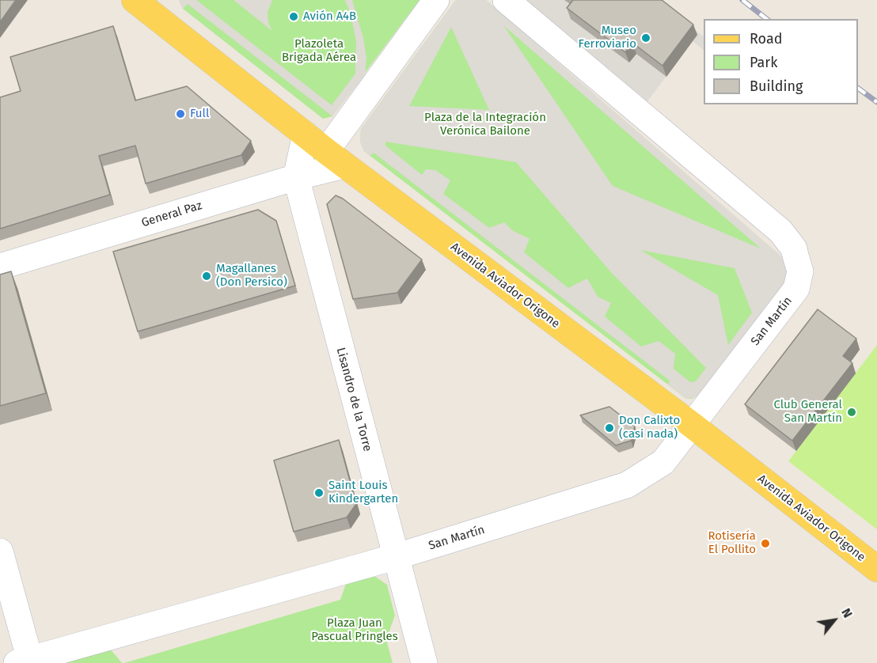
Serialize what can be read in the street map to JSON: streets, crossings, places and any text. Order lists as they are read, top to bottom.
{
  "streets": {
    "main road": ["Avenida Aviador Origone"],
    "street": ["General Paz", "San Martín", "Lisandro de la Torre"]
  },
  "crossings": [
    ["General Paz", "Avenida Aviador Origone"],
    ["General Paz", "Lisandro de la Torre"],
    ["Avenida Aviador Origone", "San Martín"],
    ["Avenida Aviador Origone", "Lisandro de la Torre"],
    ["San Martín", "Lisandro de la Torre"]
  ],
  "parks": ["Plazoleta Brigada Aérea", "Plaza de la Integración Verónica Bailone", "Plaza Juan Pascual Pringles"],
  "places": [
    "Avión A4B",
    "Museo Ferroviario",
    "Full",
    "Magallanes (Don Persico)",
    "Club General San Martín",
    "Don Calixto (casi nada)",
    "Saint Louis Kindergarten",
    "Rotisería El Pollito"
  ],
  "legend": ["Road", "Park", "Building"],
  "north": "top right"
}
